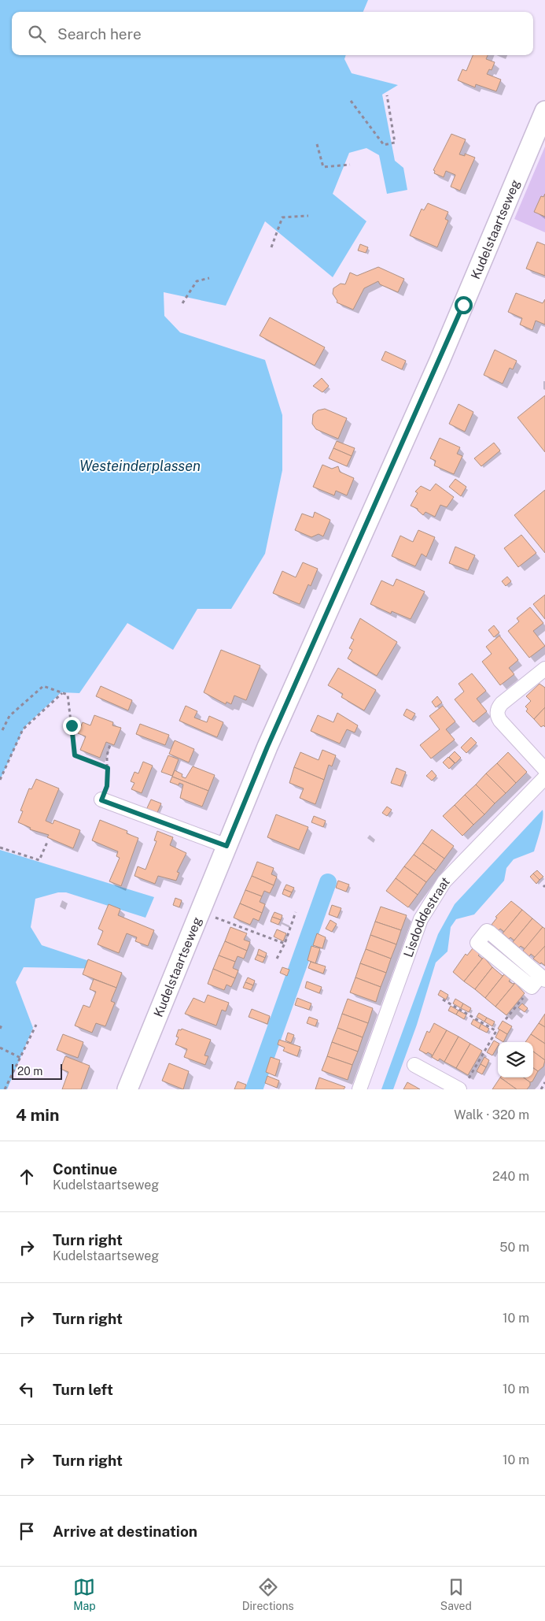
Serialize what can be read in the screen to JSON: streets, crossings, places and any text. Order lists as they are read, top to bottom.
{
  "streets": {
    "street": ["Kudelstaartseweg", "Lisdoddestraat"]
  },
  "water": ["Westeinderplassen"],
  "scale_bar": "20 m",
  "page": {
    "search": "Search here",
    "scale": "20 m",
    "heading": ["4 min", "Walk · 320 m"],
    "list": [
      ["Continue", "Kudelstaartseweg", "240 m"],
      ["Turn right", "Kudelstaartseweg", "50 m"],
      ["Turn right", "10 m"],
      ["Turn left", "10 m"],
      ["Turn right", "10 m"],
      "Arrive at destination"
    ],
    "nav": ["Map", "Directions", "Saved"]
  }
}
